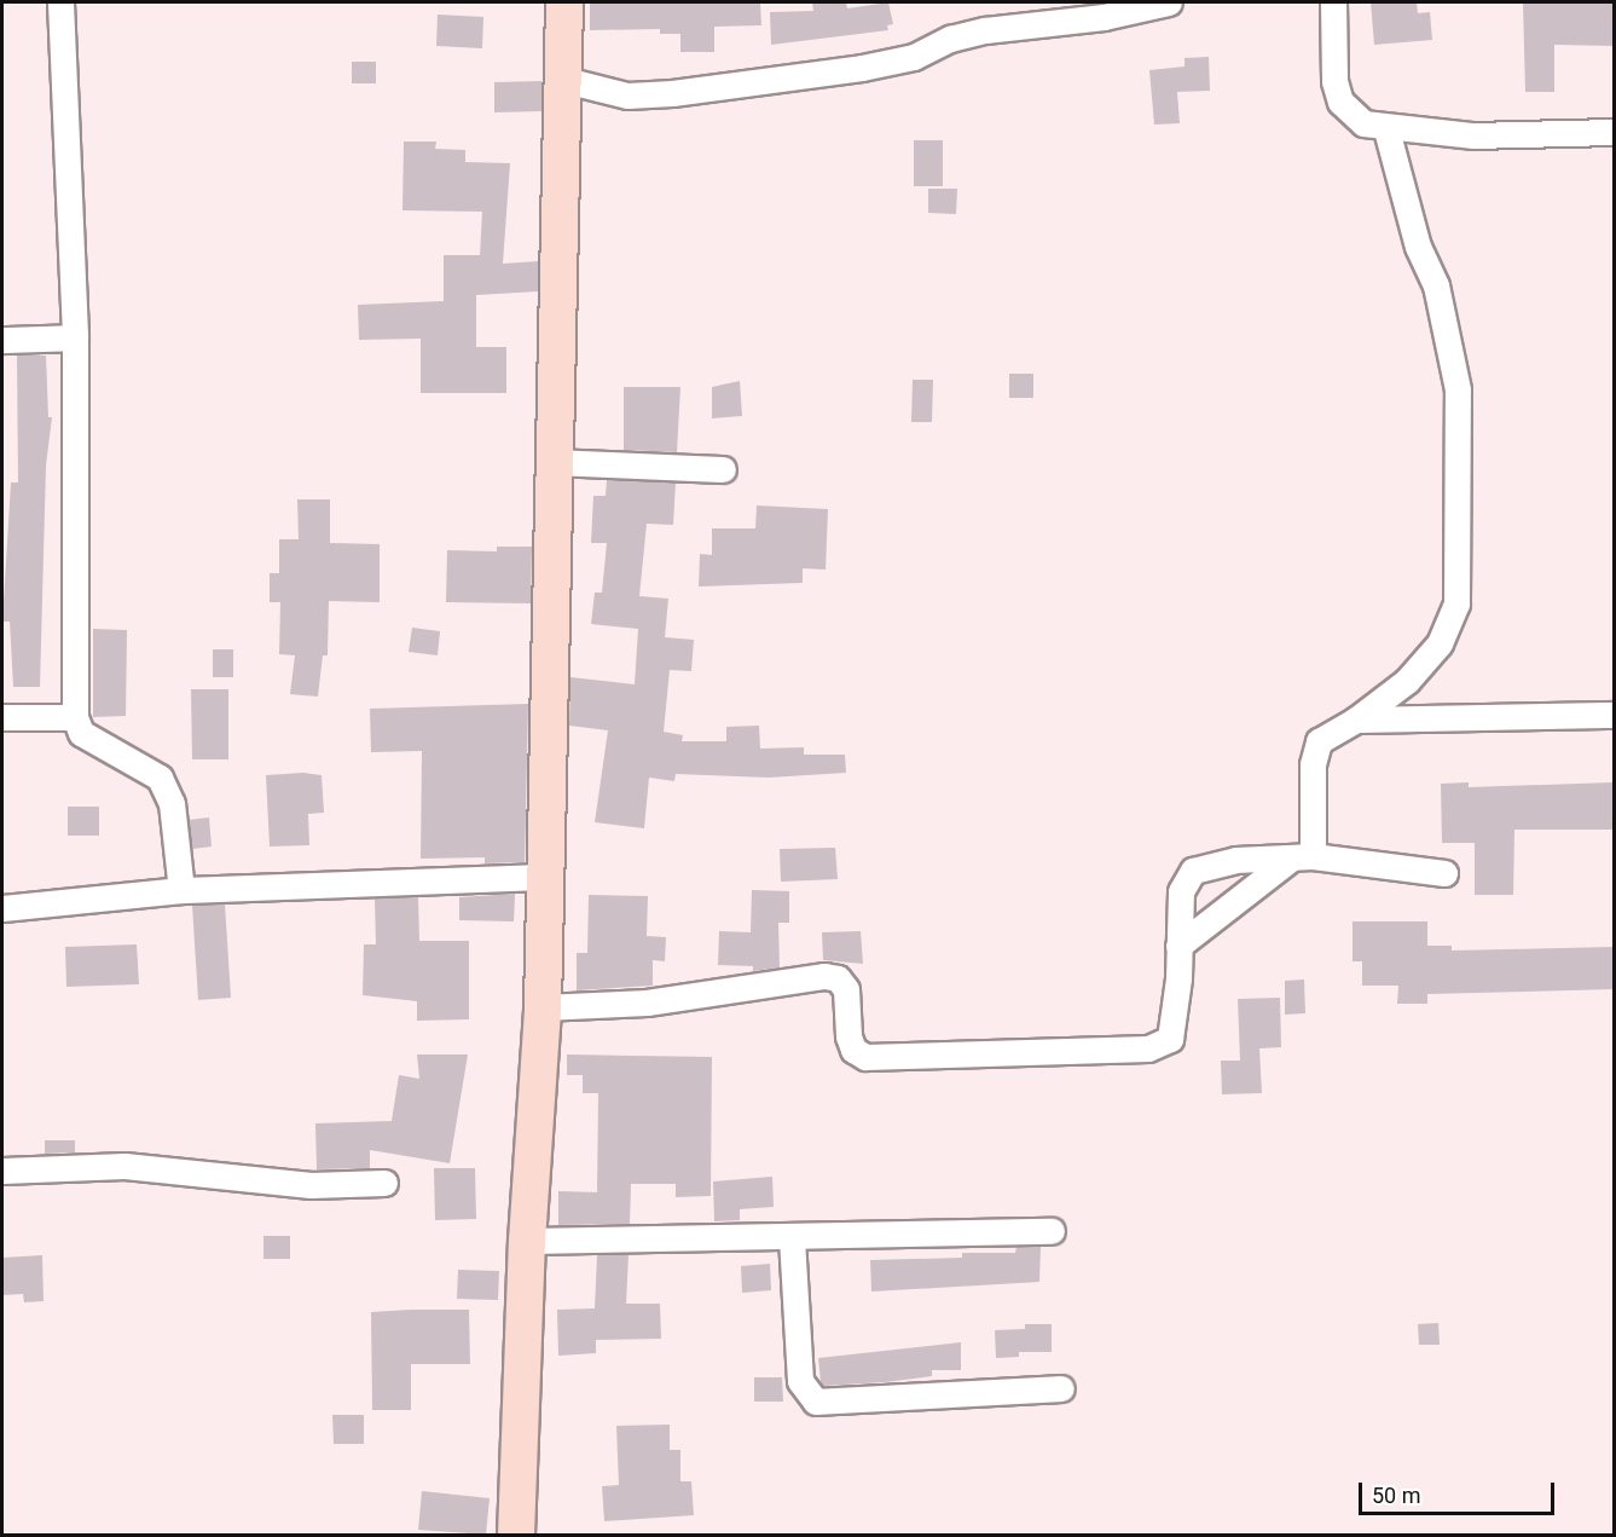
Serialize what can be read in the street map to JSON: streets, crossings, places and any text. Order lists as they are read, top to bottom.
{
  "scale_bar": "50 m"
}
